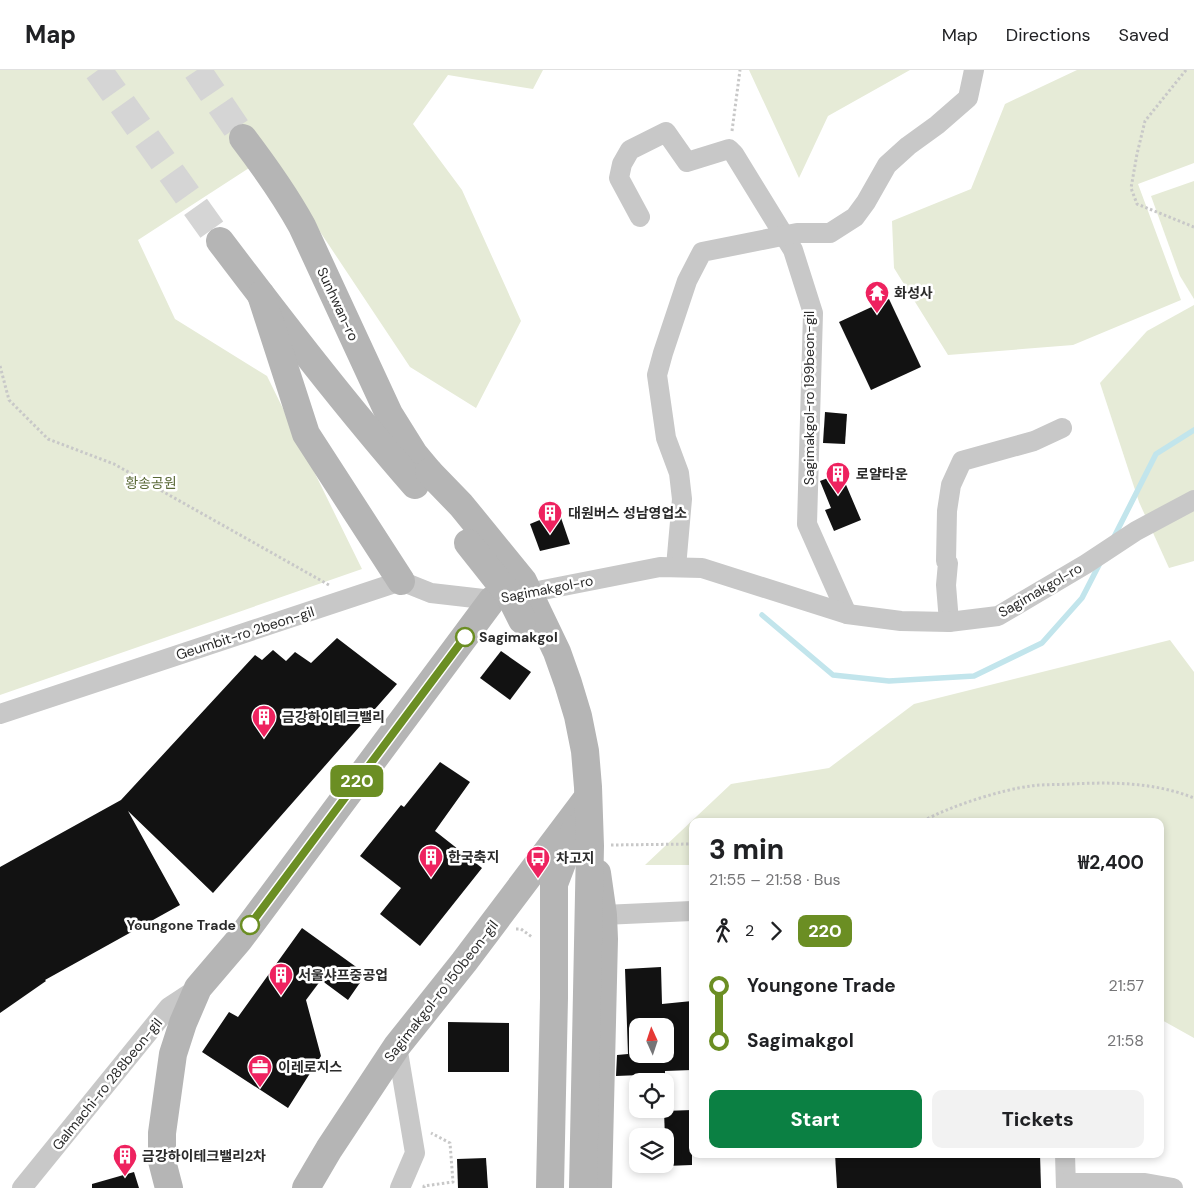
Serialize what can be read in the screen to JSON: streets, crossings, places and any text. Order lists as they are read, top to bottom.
{
  "streets": {
    "main road": ["Sunhwan-ro", "Sagimakgol-ro", "Sagimakgol-ro 150beon-gil"],
    "street": ["Sagimakgol-ro 199beon-gil", "Geumbit-ro 2beon-gil", "Galmachi-ro 288beon-gil"]
  },
  "crossings": [
    ["Sagimakgol-ro 199beon-gil", "Sagimakgol-ro"],
    ["Sagimakgol-ro", "Galmachi-ro 288beon-gil"]
  ],
  "parks": ["황송공원"],
  "places": {
    "temple": ["화성사"],
    "building": [
      "로얄타운",
      "대원버스 성남영업소",
      "금강하이테크밸리",
      "한국축지",
      "서울샤프중공업",
      "금강하이테크밸리2차"
    ],
    "other": ["Sagimakgol", "Youngone Trade"],
    "bus stop": ["차고지"],
    "office": ["이레로지스"]
  },
  "lines": ["bus line 220"],
  "north": "top",
  "page": {
    "header": "Map",
    "nav": ["Map", "Directions", "Saved"],
    "on_map": "220",
    "heading": ["3 min", "21:55 – 21:58 · Bus", "₩2,400"],
    "legs": ["2", "220"],
    "list": [
      {
        "name": "Youngone Trade",
        "value": "21:57"
      },
      {
        "name": "Sagimakgol",
        "value": "21:58"
      }
    ],
    "buttons": ["Start", "Tickets"]
  }
}
